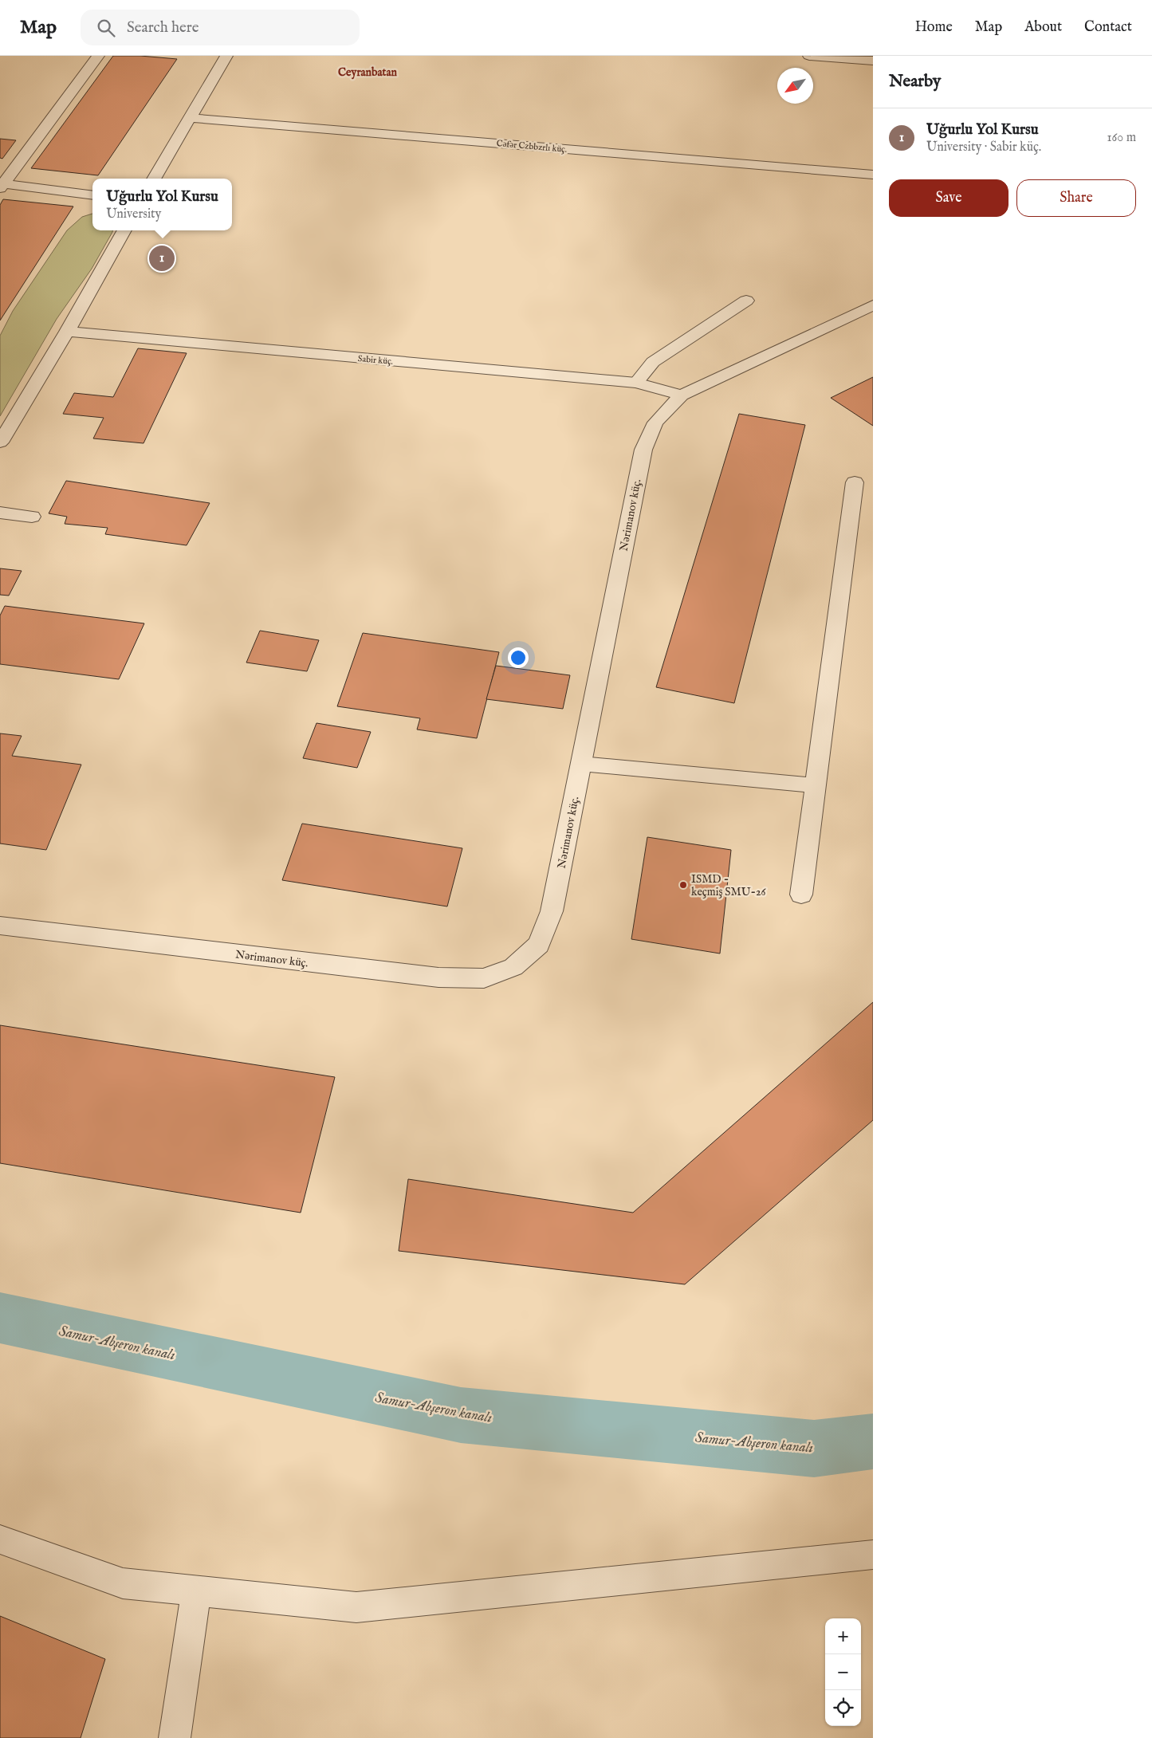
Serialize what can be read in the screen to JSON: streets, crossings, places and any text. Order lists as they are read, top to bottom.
{
  "streets": {
    "street": ["Cəfər Czbbzrlı küç.", "Sabir küç.", "Nərimanov küç."]
  },
  "crossings": [
    ["Sabir küç.", "Nərimanov küç."]
  ],
  "districts": ["Ceyranbatan"],
  "water": ["Samur-Abşeron kanalı"],
  "places": ["ISMD - keçmiş SMU-26"],
  "north": "bottom left",
  "page": {
    "header": "Map",
    "search": "Search here",
    "nav": [
      "Home",
      "Map",
      "About",
      "Contact"
    ],
    "heading": "Nearby",
    "list": [
      {
        "mark": "1",
        "name": "Uğurlu Yol Kursu",
        "note": "University · Sabir küç.",
        "value": "160 m"
      }
    ],
    "buttons": ["Save", "Share"],
    "popup": ["Uğurlu Yol Kursu", "University"],
    "pins": "1",
    "map_buttons": ["+", "−"]
  }
}
